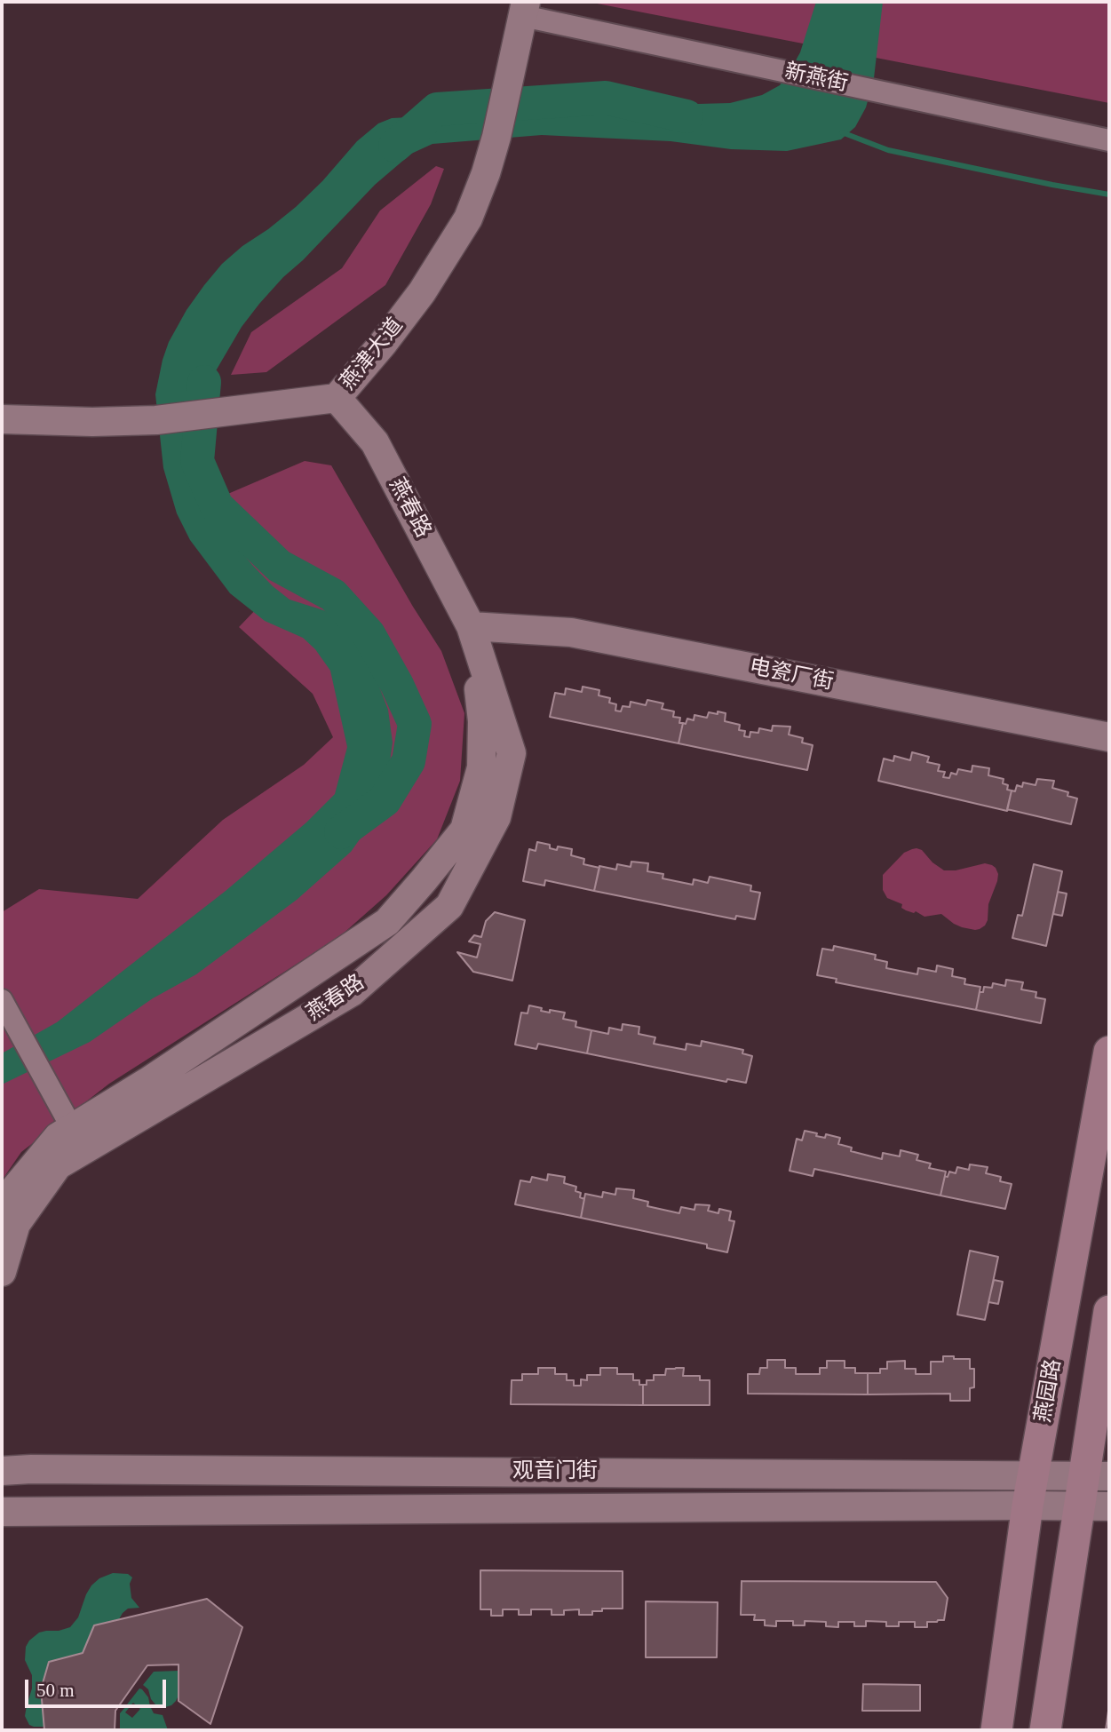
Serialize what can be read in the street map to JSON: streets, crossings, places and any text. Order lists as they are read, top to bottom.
{
  "streets": {
    "main road": ["燕园路"],
    "street": [
      "新燕街",
      "燕津大道",
      "燕春路",
      "电瓷厂街",
      "观音门街"
    ]
  },
  "crossings": [
    ["新燕街", "燕津大道"],
    ["燕津大道", "燕春路"],
    ["燕春路", "电瓷厂街"],
    ["燕园路", "观音门街"]
  ],
  "scale_bar": "50 m"
}
